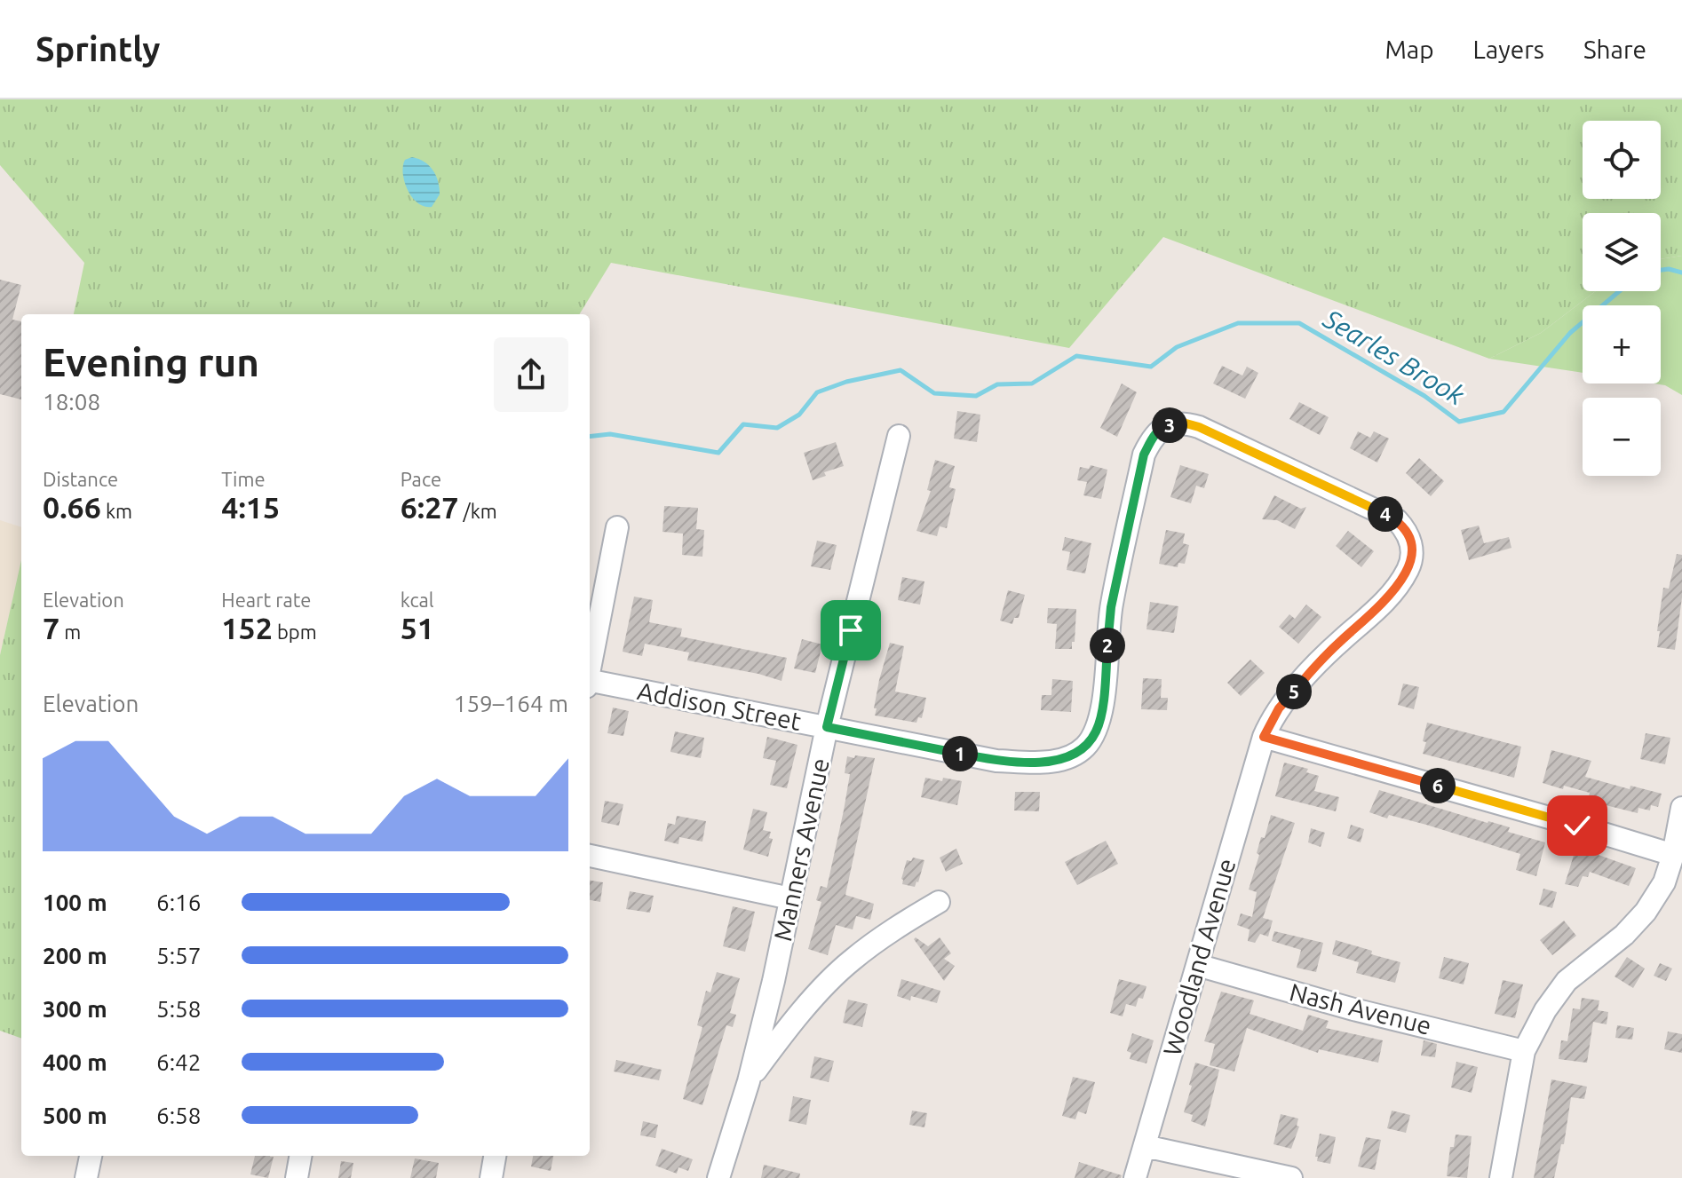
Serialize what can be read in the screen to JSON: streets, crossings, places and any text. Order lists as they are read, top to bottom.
{
  "streets": {
    "street": [
      "Addison Street",
      "Manners Avenue",
      "Woodland Avenue",
      "Nash Avenue"
    ]
  },
  "crossings": [
    ["Addison Street", "Manners Avenue"],
    ["Addison Street", "Woodland Avenue"],
    ["Woodland Avenue", "Nash Avenue"]
  ],
  "water": ["Searles Brook"],
  "page": {
    "header": "Sprintly",
    "nav": ["Map", "Layers", "Share"],
    "map_buttons": ["+", "−"],
    "heading": ["Evening run", "18:08"],
    "pins": [
      "3",
      "4",
      "2",
      "5",
      "1",
      "6"
    ],
    "stats": [
      ["Distance", "0.66 km"],
      ["Time", "4:15"],
      ["Pace", "6:27 /km"],
      ["Elevation", "7 m"],
      ["Heart rate", "152 bpm"],
      ["kcal", "51"]
    ],
    "chart": ["Elevation", "159–164 m"],
    "list": [
      {
        "name": "100 m",
        "note": "6:16"
      },
      {
        "name": "200 m",
        "note": "5:57"
      },
      {
        "name": "300 m",
        "note": "5:58"
      },
      {
        "name": "400 m",
        "note": "6:42"
      },
      {
        "name": "500 m",
        "note": "6:58"
      }
    ]
  }
}
